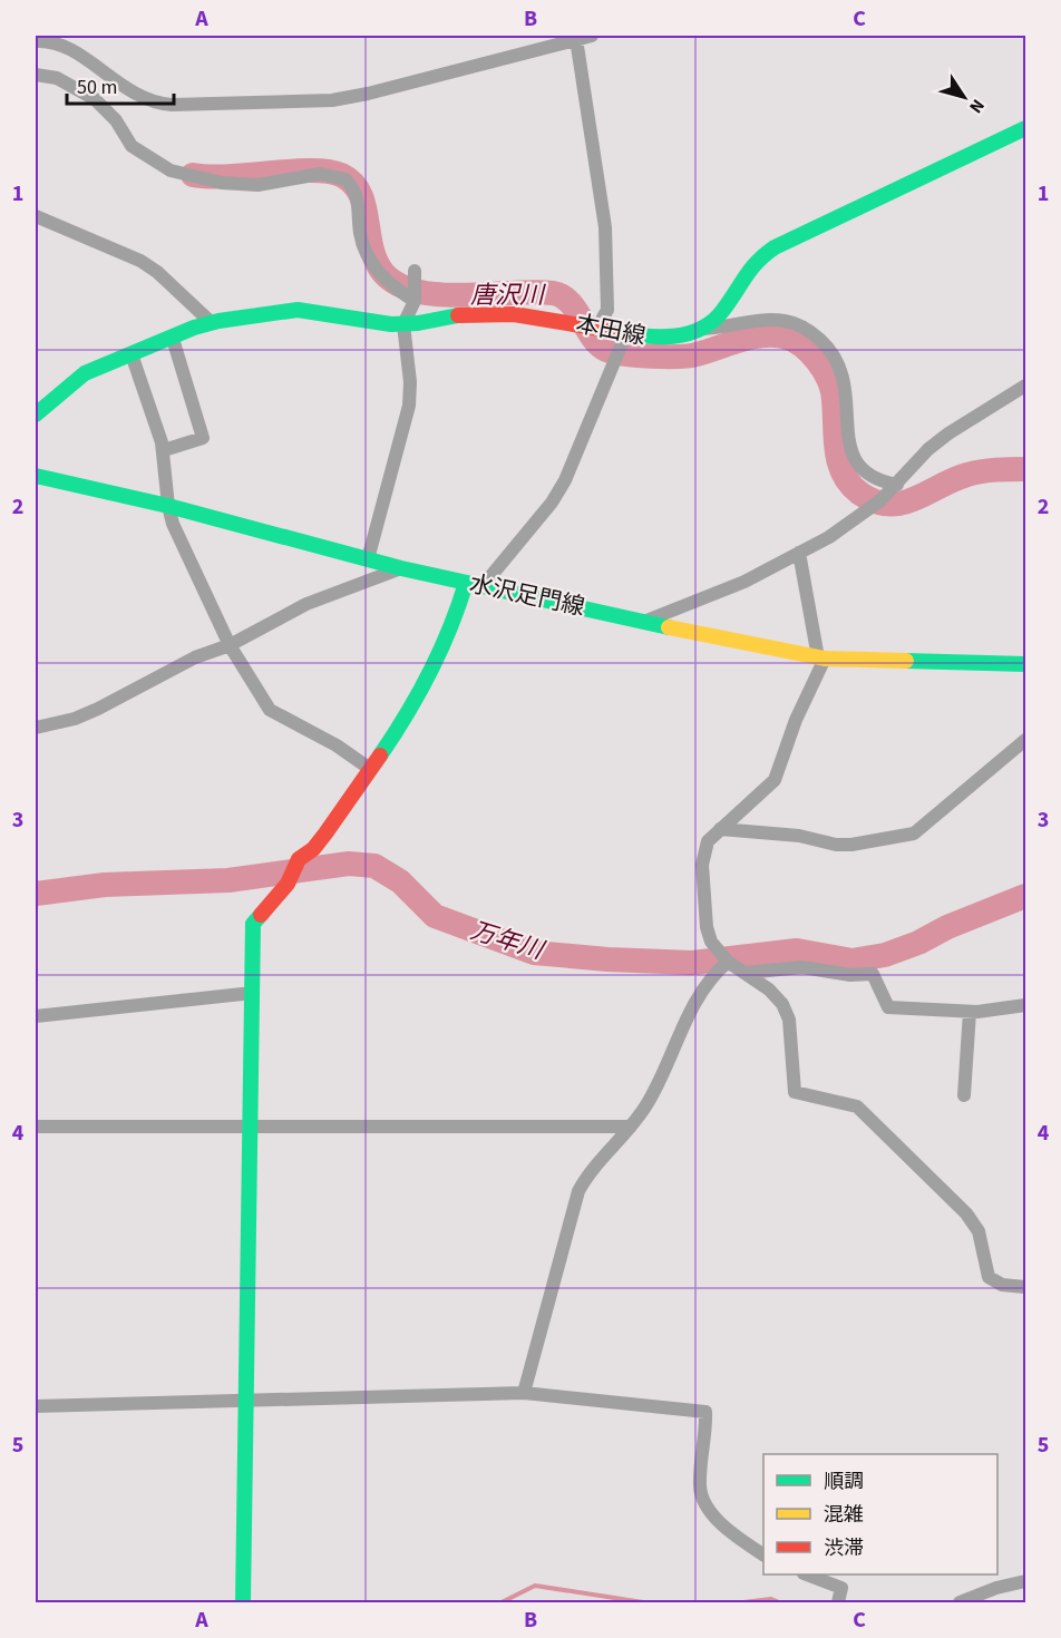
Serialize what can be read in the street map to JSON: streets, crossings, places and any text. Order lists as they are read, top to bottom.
{
  "streets": {
    "street": ["本田線", "水沢足門線"]
  },
  "water": ["唐沢川", "万年川"],
  "legend": ["順調", "混雑", "渋滞"],
  "scale_bar": "50 m",
  "north": "bottom right",
  "grid": {
    "columns": ["A", "B", "C"],
    "rows": [
      "1",
      "2",
      "3",
      "4",
      "5"
    ]
  }
}
